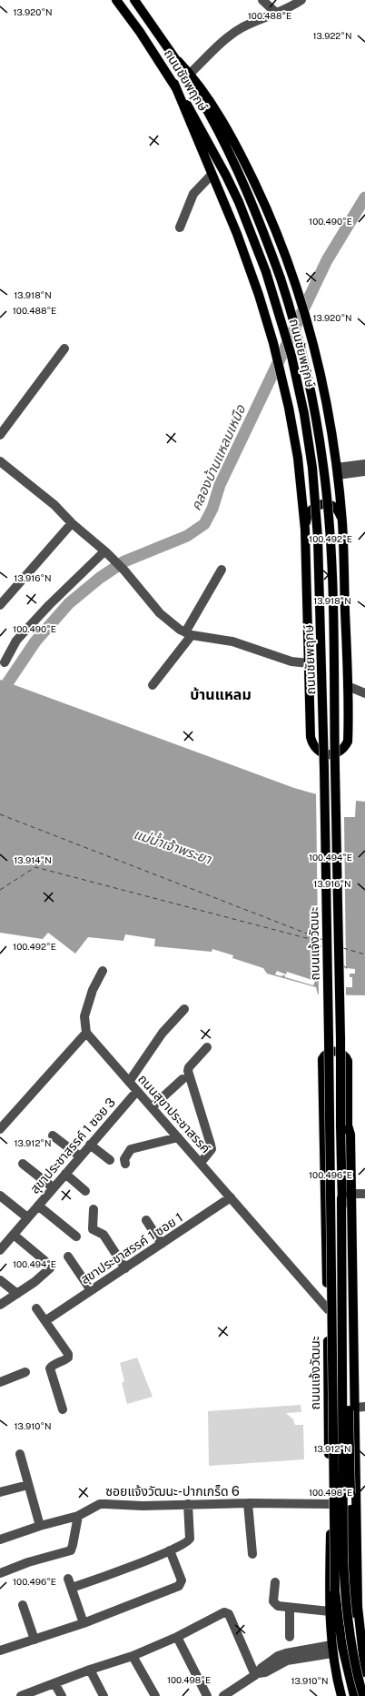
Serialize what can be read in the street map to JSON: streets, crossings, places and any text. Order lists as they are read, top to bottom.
{
  "streets": {
    "main road": ["ถนนชัยพฤกษ์", "ถนนแจ้งวัฒนะ"],
    "street": [
      "ถนนสุขาประชาสรรค์",
      "สุขาประชาสรรค์ 1 ซอย 3",
      "สุขาประชาสรรค์ 1 ซอย 1",
      "ซอยแจ้งวัฒนะ-ปากเกร็ด 6"
    ]
  },
  "crossings": [
    ["ถนนชัยพฤกษ์", "ถนนแจ้งวัฒนะ"],
    ["ถนนแจ้งวัฒนะ", "ถนนสุขาประชาสรรค์"],
    ["ถนนแจ้งวัฒนะ", "ซอยแจ้งวัฒนะ-ปากเกร็ด 6"],
    ["ถนนสุขาประชาสรรค์", "สุขาประชาสรรค์ 1 ซอย 3"],
    ["ถนนสุขาประชาสรรค์", "สุขาประชาสรรค์ 1 ซอย 1"]
  ],
  "districts": ["บ้านแหลม"],
  "water": ["คลองบ้านแหลมเหนือ", "แม่น้ำเจ้าพระยา"],
  "coordinates": [
    "13.920°N",
    "100.488°E",
    "13.922°N",
    "100.490°E",
    "13.918°N",
    "100.492°E",
    "13.916°N",
    "100.494°E",
    "13.914°N",
    "13.912°N",
    "100.496°E",
    "13.910°N",
    "100.498°E"
  ]
}
